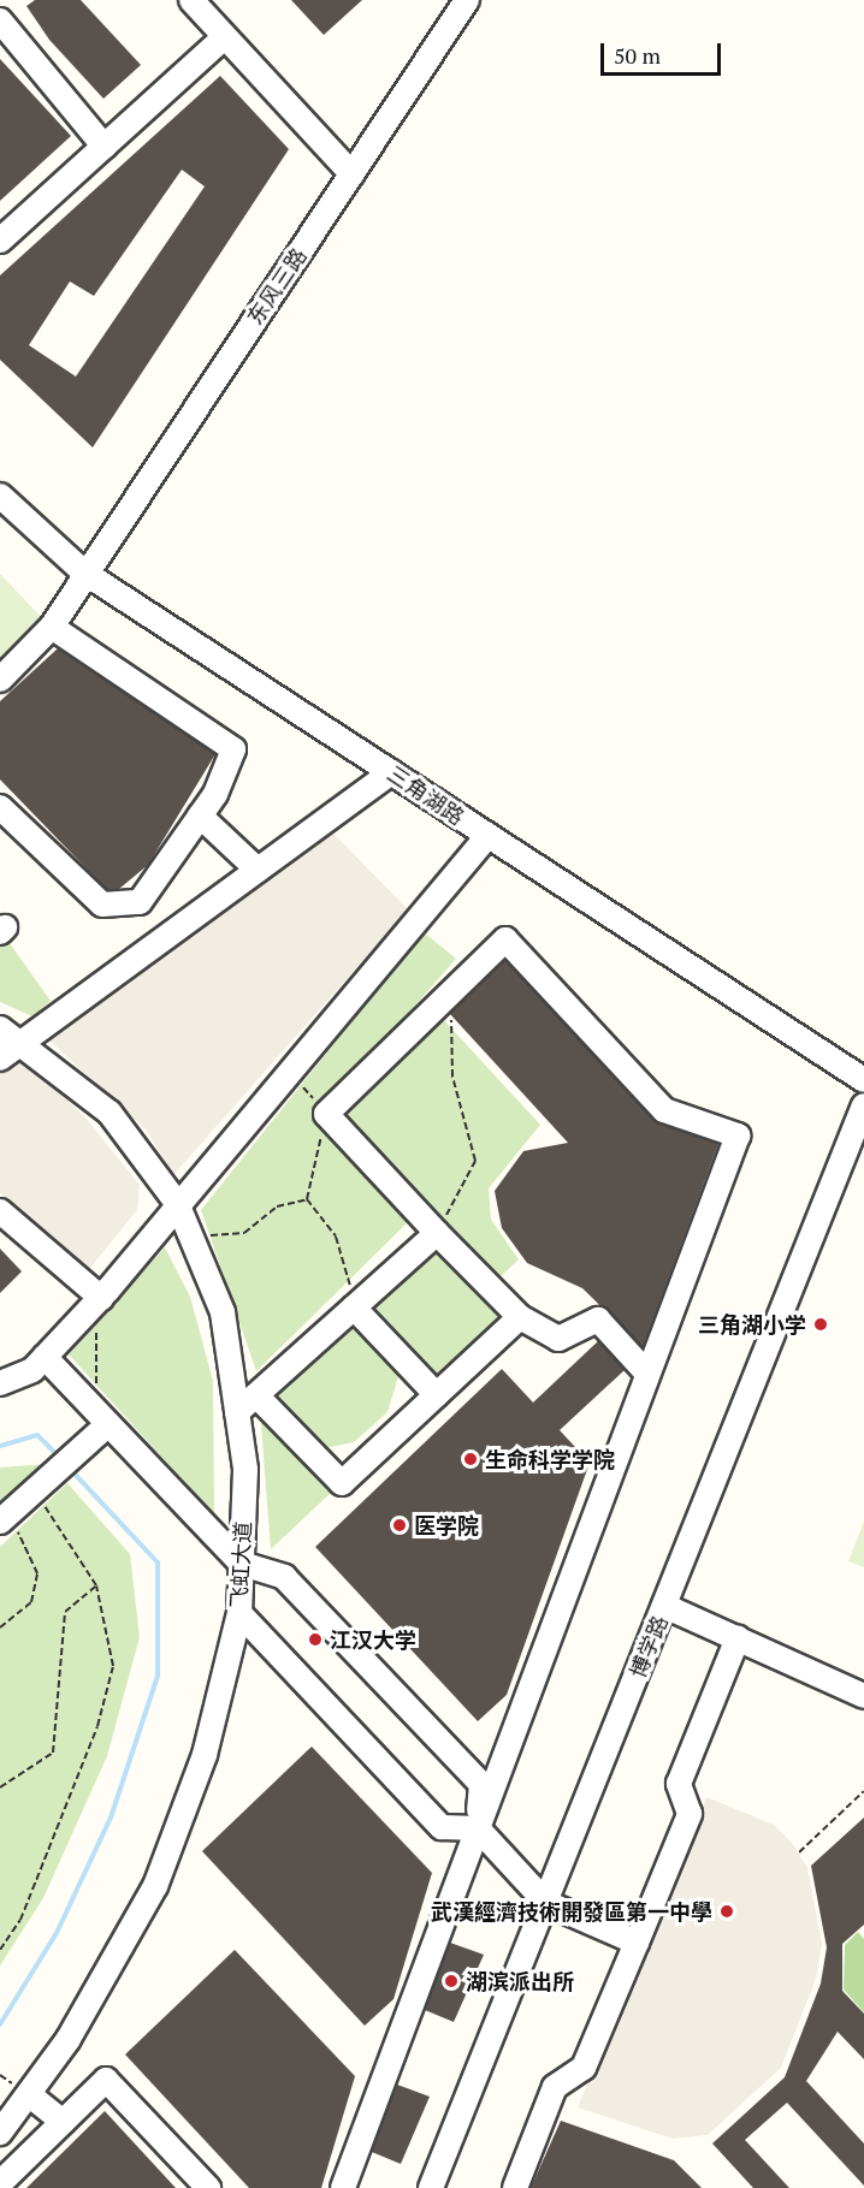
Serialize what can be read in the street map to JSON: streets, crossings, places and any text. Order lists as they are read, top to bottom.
{
  "streets": {
    "street": [
      "东风三路",
      "三角湖路",
      "飞虹大道",
      "博学路"
    ]
  },
  "crossings": [
    ["东风三路", "三角湖路"]
  ],
  "places": [
    "三角湖小学",
    "生命科学学院",
    "医学院",
    "江汉大学",
    "武漢經濟技術開發區第一中學",
    "湖滨派出所"
  ],
  "scale_bar": "50 m"
}
